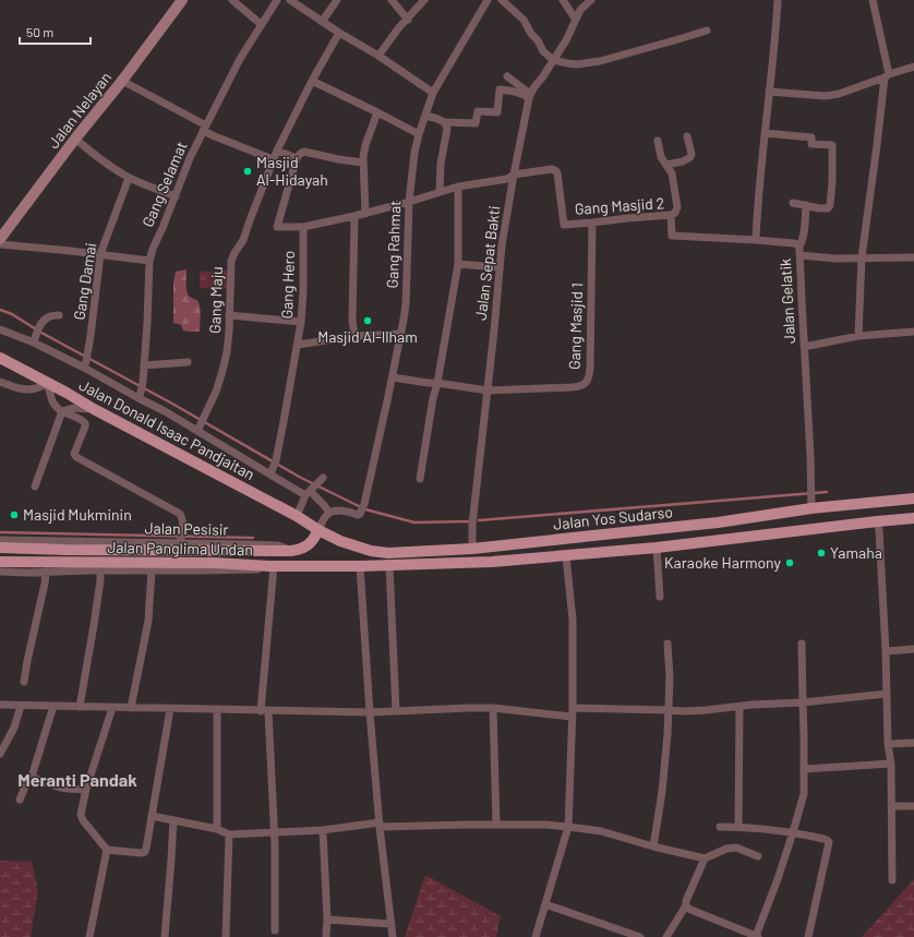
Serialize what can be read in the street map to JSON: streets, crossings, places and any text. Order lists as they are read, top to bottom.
{
  "streets": {
    "main road": [
      "Jalan Nelayan",
      "Jalan Donald Isaac Pandjaitan",
      "Jalan Yos Sudarso",
      "Jalan Panglima Undan"
    ],
    "street": [
      "Gang Selamat",
      "Gang Masjid 2",
      "Gang Rahmat",
      "Jalan Sepat Bakti",
      "Gang Damai",
      "Gang Hero",
      "Gang Maju",
      "Jalan Gelatik",
      "Gang Masjid 1",
      "Jalan Pesisir"
    ]
  },
  "crossings": [
    ["Gang Masjid 2", "Jalan Sepat Bakti"],
    ["Gang Masjid 2", "Jalan Gelatik"],
    ["Gang Masjid 2", "Gang Masjid 1"],
    ["Jalan Sepat Bakti", "Gang Masjid 1"],
    ["Jalan Sepat Bakti", "Jalan Yos Sudarso"],
    ["Jalan Gelatik", "Jalan Yos Sudarso"],
    ["Jalan Donald Isaac Pandjaitan", "Jalan Yos Sudarso"],
    ["Jalan Donald Isaac Pandjaitan", "Jalan Panglima Undan"],
    ["Jalan Yos Sudarso", "Jalan Panglima Undan"],
    ["Jalan Pesisir", "Jalan Panglima Undan"]
  ],
  "districts": ["Meranti Pandak"],
  "places": [
    "Masjid Al-Hidayah",
    "Masjid Al-Ilham",
    "Masjid Mukminin",
    "Yamaha",
    "Karaoke Harmony"
  ],
  "scale_bar": "50 m"
}
